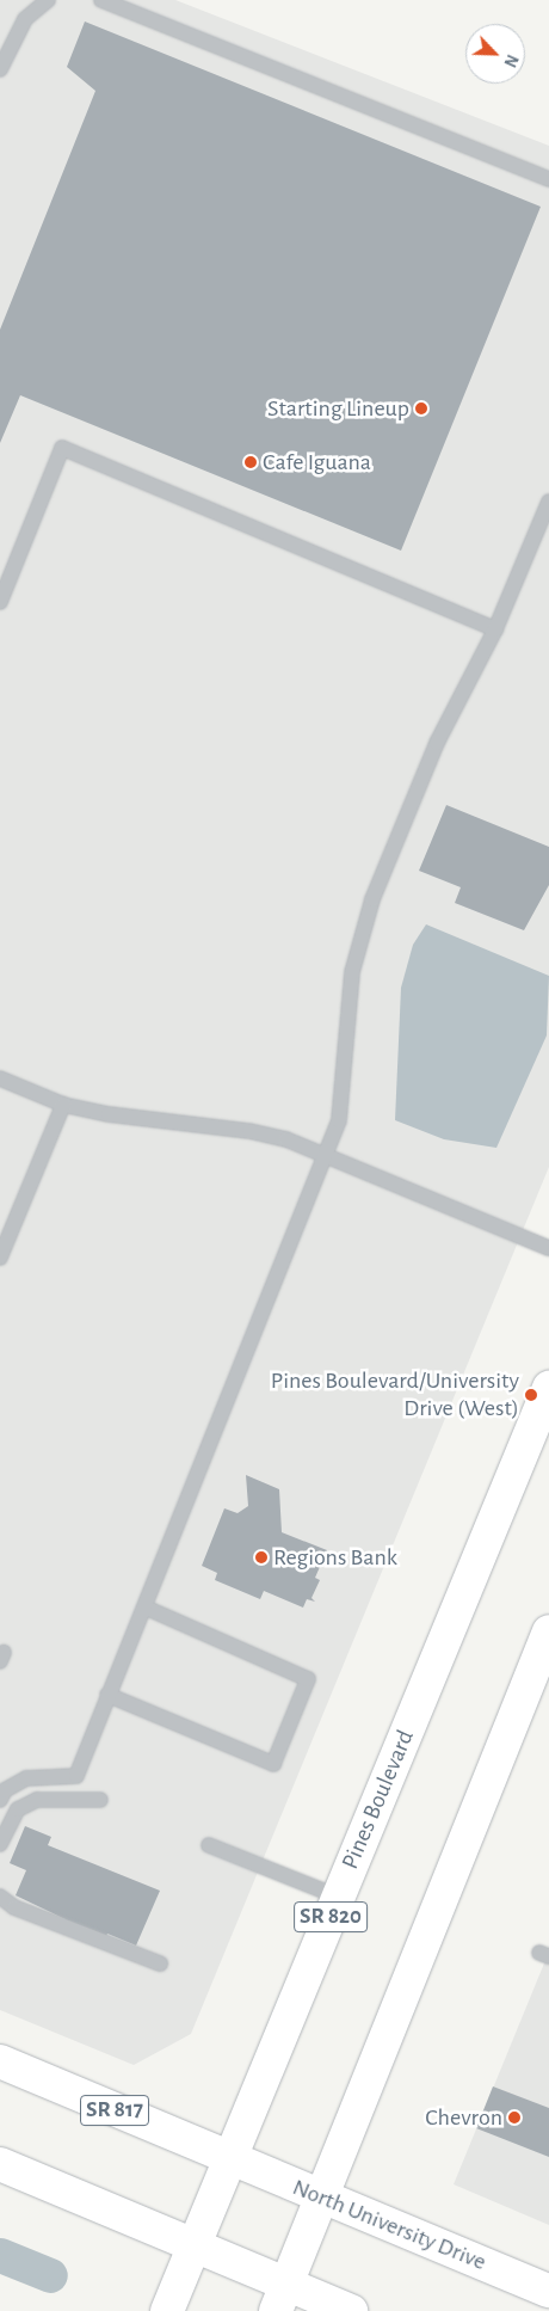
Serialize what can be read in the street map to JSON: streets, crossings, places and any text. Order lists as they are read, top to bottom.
{
  "streets": {
    "main road": [
      "Pines Boulevard",
      "SR 820",
      "SR 817",
      "North University Drive"
    ]
  },
  "crossings": [
    ["Pines Boulevard", "SR 817"],
    ["Pines Boulevard", "North University Drive"],
    ["SR 817", "North University Drive"]
  ],
  "places": [
    "Starting Lineup",
    "Cafe Iguana",
    "Pines Boulevard/University Drive (West)",
    "Regions Bank",
    "Chevron"
  ],
  "north": "bottom right"
}
